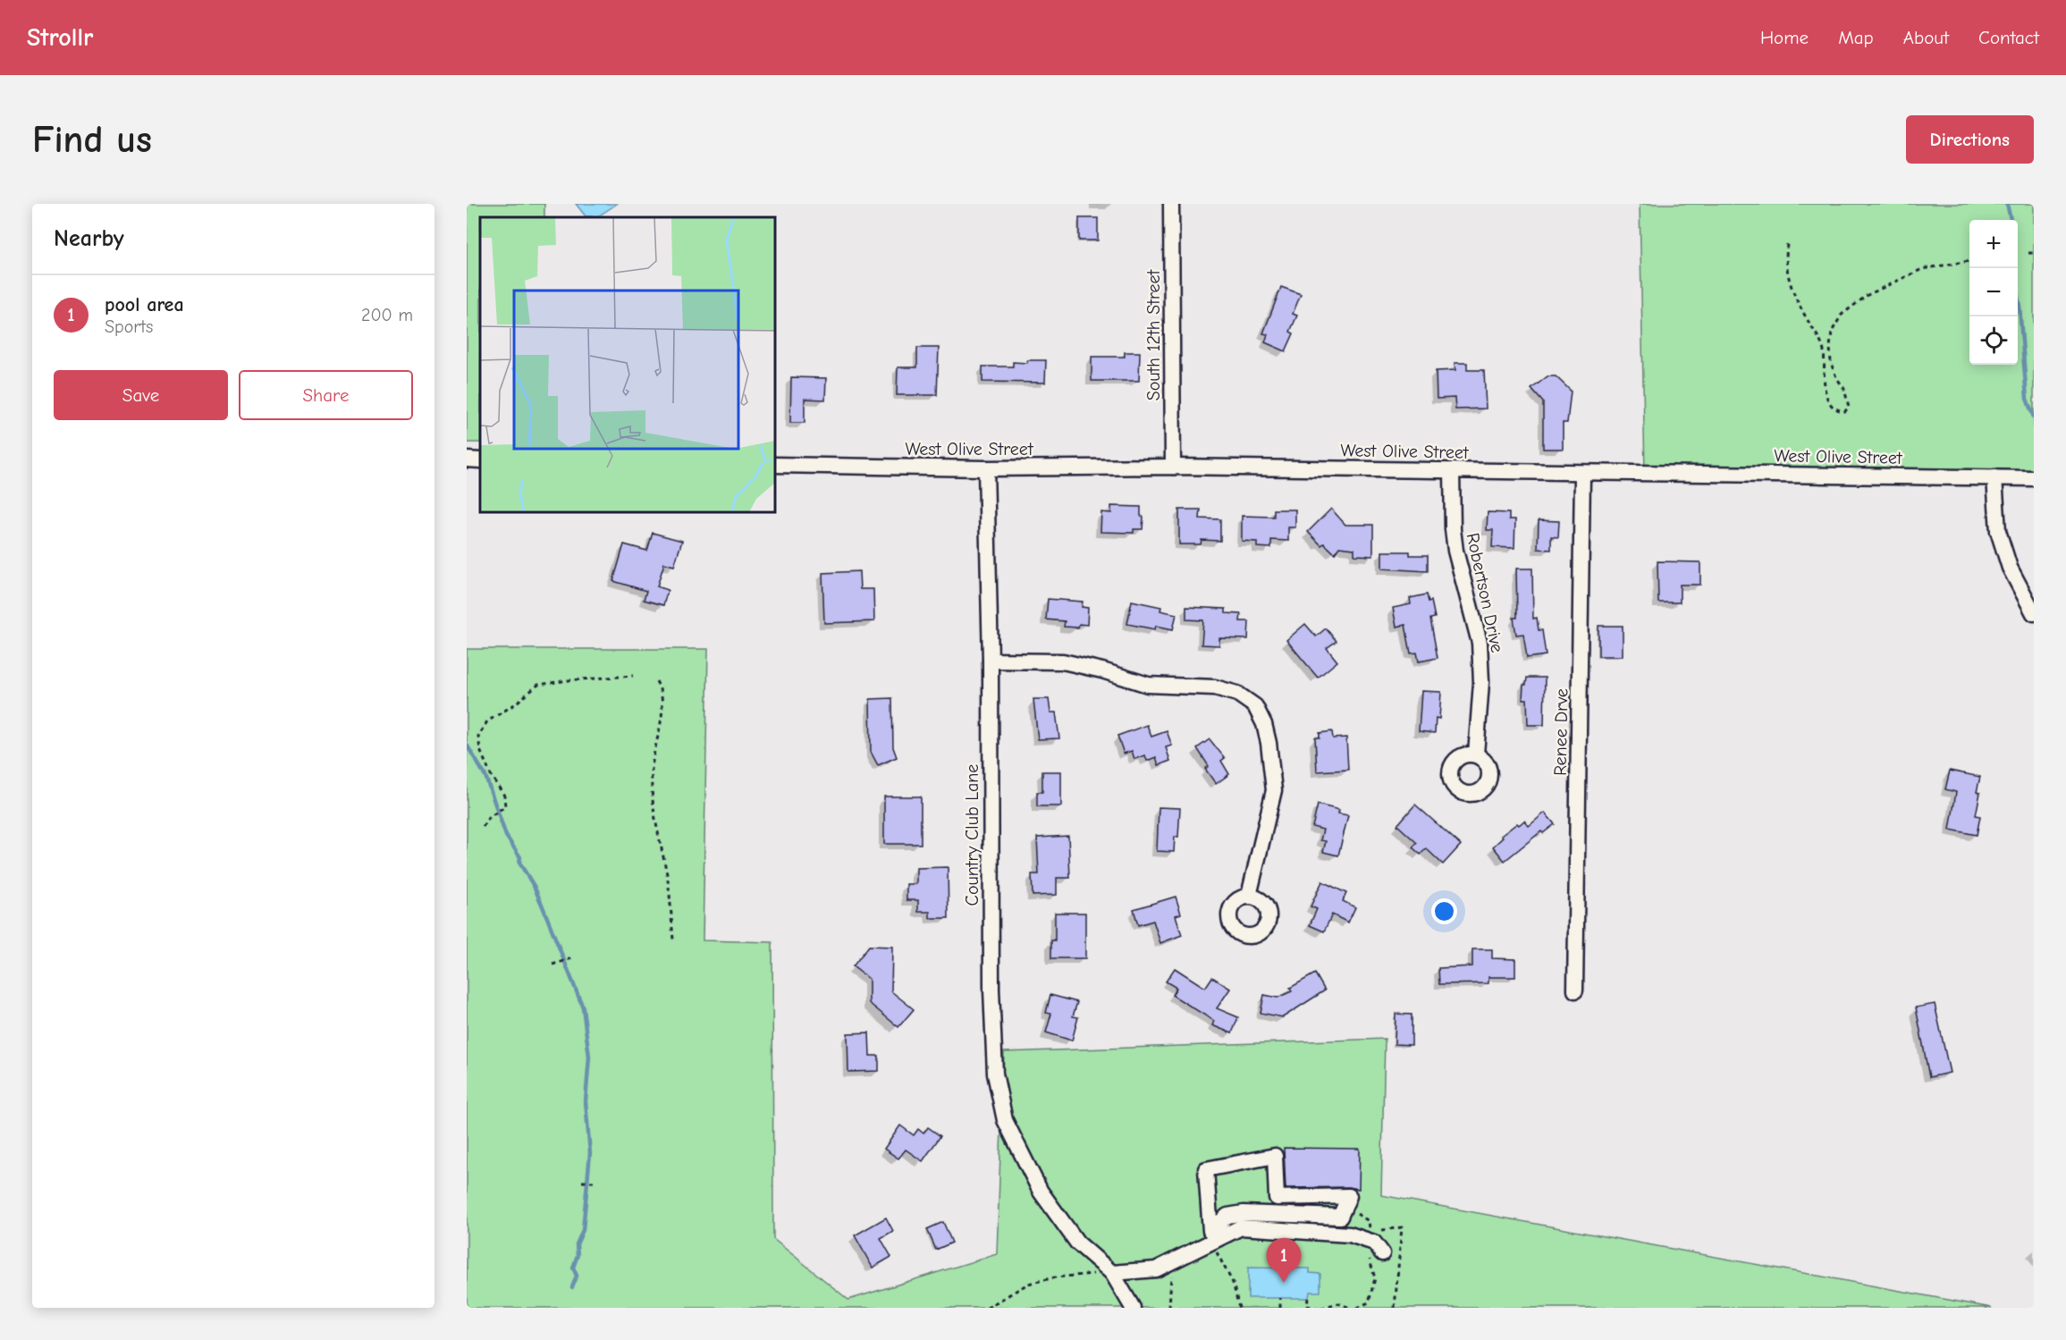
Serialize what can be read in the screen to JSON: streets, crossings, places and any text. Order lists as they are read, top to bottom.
{
  "streets": {
    "street": [
      "South 12th Street",
      "West Olive Street",
      "Robertson Drive",
      "Renee Drve",
      "Country Club Lane"
    ]
  },
  "crossings": [
    ["South 12th Street", "West Olive Street"],
    ["West Olive Street", "Robertson Drive"],
    ["West Olive Street", "Renee Drve"],
    ["West Olive Street", "Country Club Lane"]
  ],
  "page": {
    "header": "Strollr",
    "nav": [
      "Home",
      "Map",
      "About",
      "Contact"
    ],
    "buttons": [
      "Directions",
      ["Save", "Share"]
    ],
    "title": "Find us",
    "heading": "Nearby",
    "map_buttons": ["+", "−"],
    "list": [
      {
        "mark": "1",
        "name": "pool area",
        "note": "Sports",
        "value": "200 m"
      }
    ],
    "pins": "1"
  }
}
